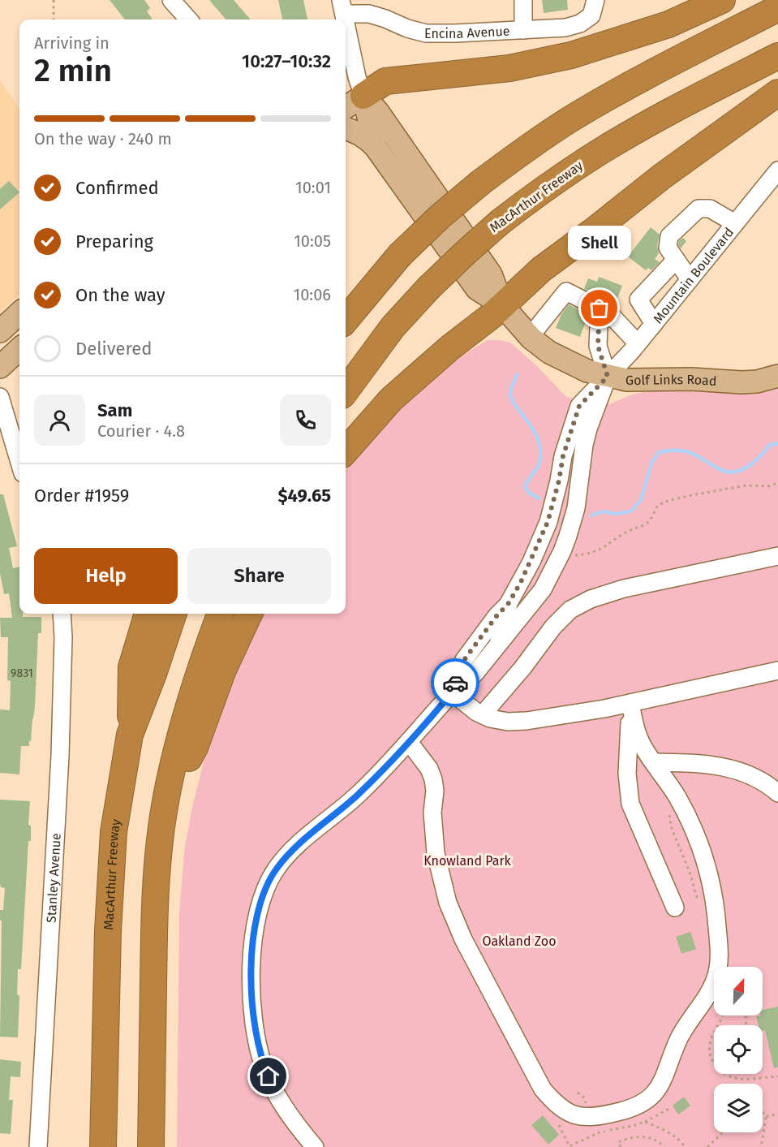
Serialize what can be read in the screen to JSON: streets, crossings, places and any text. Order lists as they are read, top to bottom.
{
  "streets": {
    "highway": ["MacArthur Freeway"],
    "main road": ["Golf Links Road"],
    "street": ["Encina Avenue", "Mountain Boulevard", "Stanley Avenue"]
  },
  "crossings": [
    ["Encina Avenue", "Golf Links Road"],
    ["Mountain Boulevard", "Golf Links Road"]
  ],
  "parks": ["Knowland Park", "Oakland Zoo"],
  "places": ["Shell"],
  "house_numbers": ["9831"],
  "north": "top",
  "page": {
    "heading": ["2 min", "Arriving in", "10:27–10:32"],
    "panel": [
      "Sam",
      "Courier · 4.8",
      "Order #1959",
      "$49.65"
    ],
    "bar": "On the way · 240 m",
    "list": [
      ["Confirmed", "10:01"],
      ["Preparing", "10:05"],
      ["On the way", "10:06"],
      "Delivered"
    ],
    "bubble": "Shell",
    "buttons": ["Help", "Share"]
  }
}
